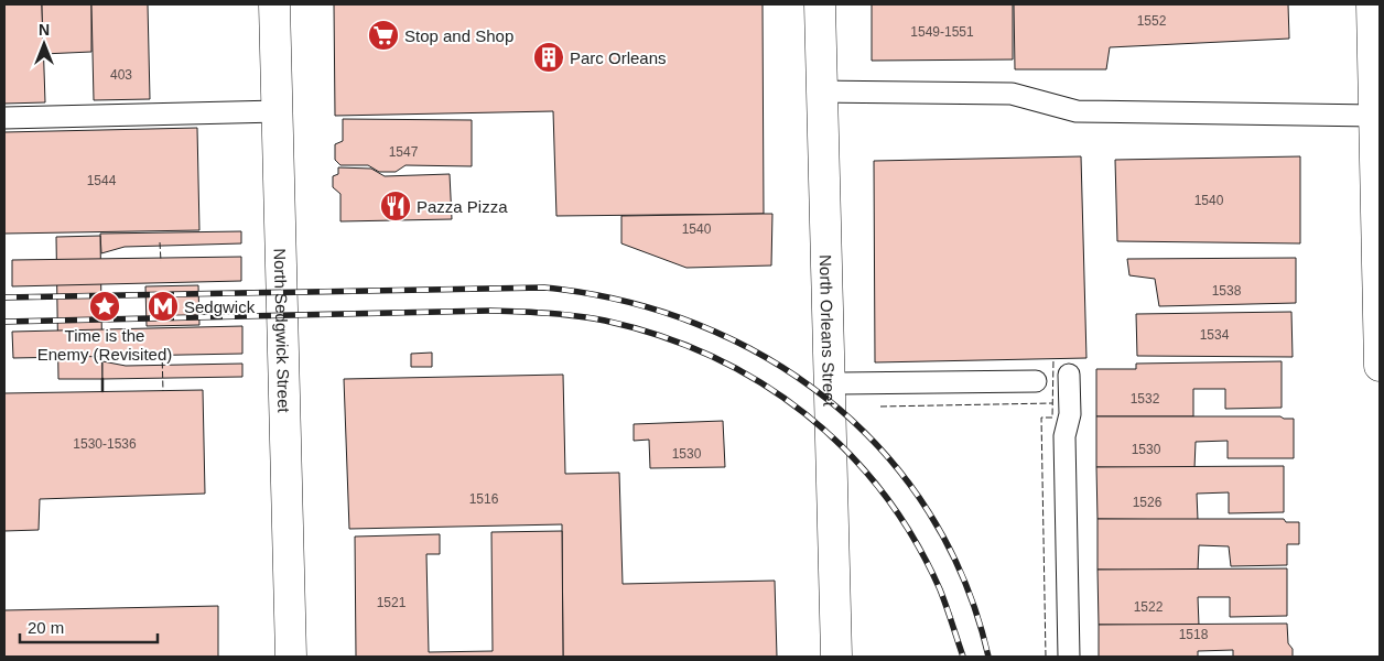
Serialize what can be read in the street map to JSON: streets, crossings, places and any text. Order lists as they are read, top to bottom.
{
  "streets": {
    "street": ["North Sedgwick Street", "North Orleans Street"]
  },
  "places": {
    "supermarket": ["Stop and Shop"],
    "building": ["Parc Orleans"],
    "restaurant": ["Pazza Pizza"],
    "place": ["Time is the Enemy (Revisited)"],
    "metro station": ["Sedgwick"]
  },
  "house_numbers": [
    "1552",
    "1549-1551",
    "403",
    "1547",
    "1544",
    "1540",
    "1540",
    "1538",
    "1534",
    "1532",
    "1530-1536",
    "1530",
    "1530",
    "1516",
    "1526",
    "1521",
    "1522",
    "1518"
  ],
  "scale_bar": "20 m",
  "north": "top"
}
